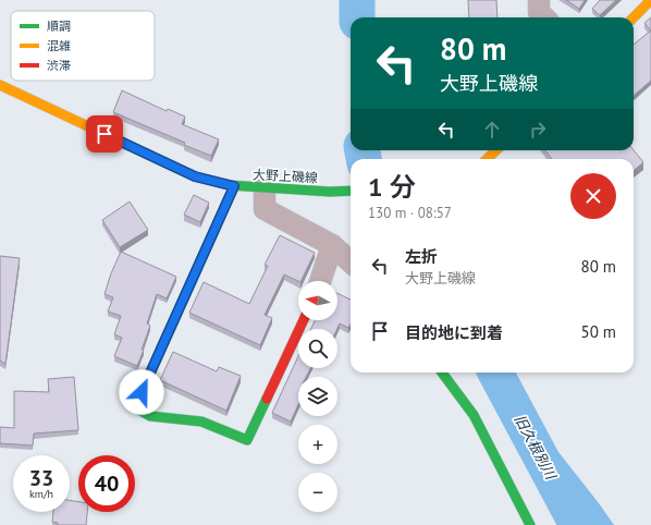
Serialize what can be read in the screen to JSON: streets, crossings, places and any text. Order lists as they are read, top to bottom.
{
  "streets": {
    "street": ["大野上磯線"]
  },
  "water": ["旧久根別川"],
  "legend": ["順調", "混雑", "渋滞"],
  "north": "left",
  "page": {
    "turn": ["80 m", "大野上磯線"],
    "heading": ["1 分", "130 m · 08:57"],
    "list": [
      {
        "name": "左折",
        "note": "大野上磯線",
        "value": "80 m"
      },
      {
        "name": "目的地に到着",
        "value": "50 m"
      }
    ],
    "map_buttons": ["+", "−"],
    "speed": "33 km/h",
    "limit": "40"
  }
}
